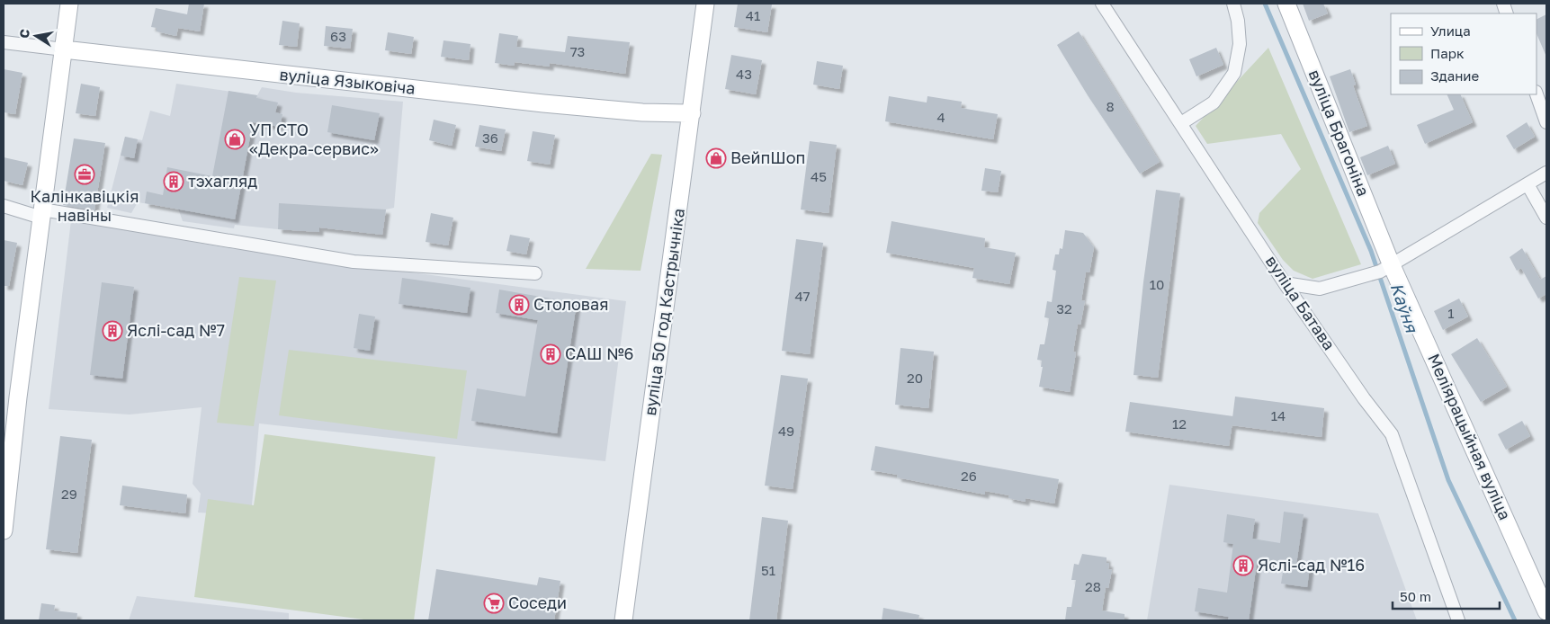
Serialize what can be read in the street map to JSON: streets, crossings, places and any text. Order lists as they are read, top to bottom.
{
  "streets": {
    "street": [
      "вуліца Языковіча",
      "вуліца Брагоніна",
      "вуліца Батава",
      "вуліца 50 год Кастрычніка",
      "Меліярацыйная вуліца"
    ]
  },
  "crossings": [
    ["вуліца Языковіча", "вуліца 50 год Кастрычніка"],
    ["вуліца Брагоніна", "Меліярацыйная вуліца"]
  ],
  "water": ["Каўня"],
  "places": {
    "shop": ["УП СТО «Декра-сервис»", "ВейпШоп"],
    "office": ["Калінкавіцкія навіны"],
    "building": [
      "тэхагляд",
      "Столовая",
      "Яслі-сад №7",
      "САШ №6",
      "Яслі-сад №16"
    ],
    "supermarket": ["Соседи"]
  },
  "house_numbers": [
    "41",
    "63",
    "73",
    "43",
    "8",
    "4",
    "36",
    "45",
    "10",
    "47",
    "32",
    "1",
    "20",
    "14",
    "12",
    "49",
    "26",
    "29",
    "51",
    "28"
  ],
  "legend": ["Улица", "Парк", "Здание"],
  "scale_bar": "50 m",
  "north": "left"
}
